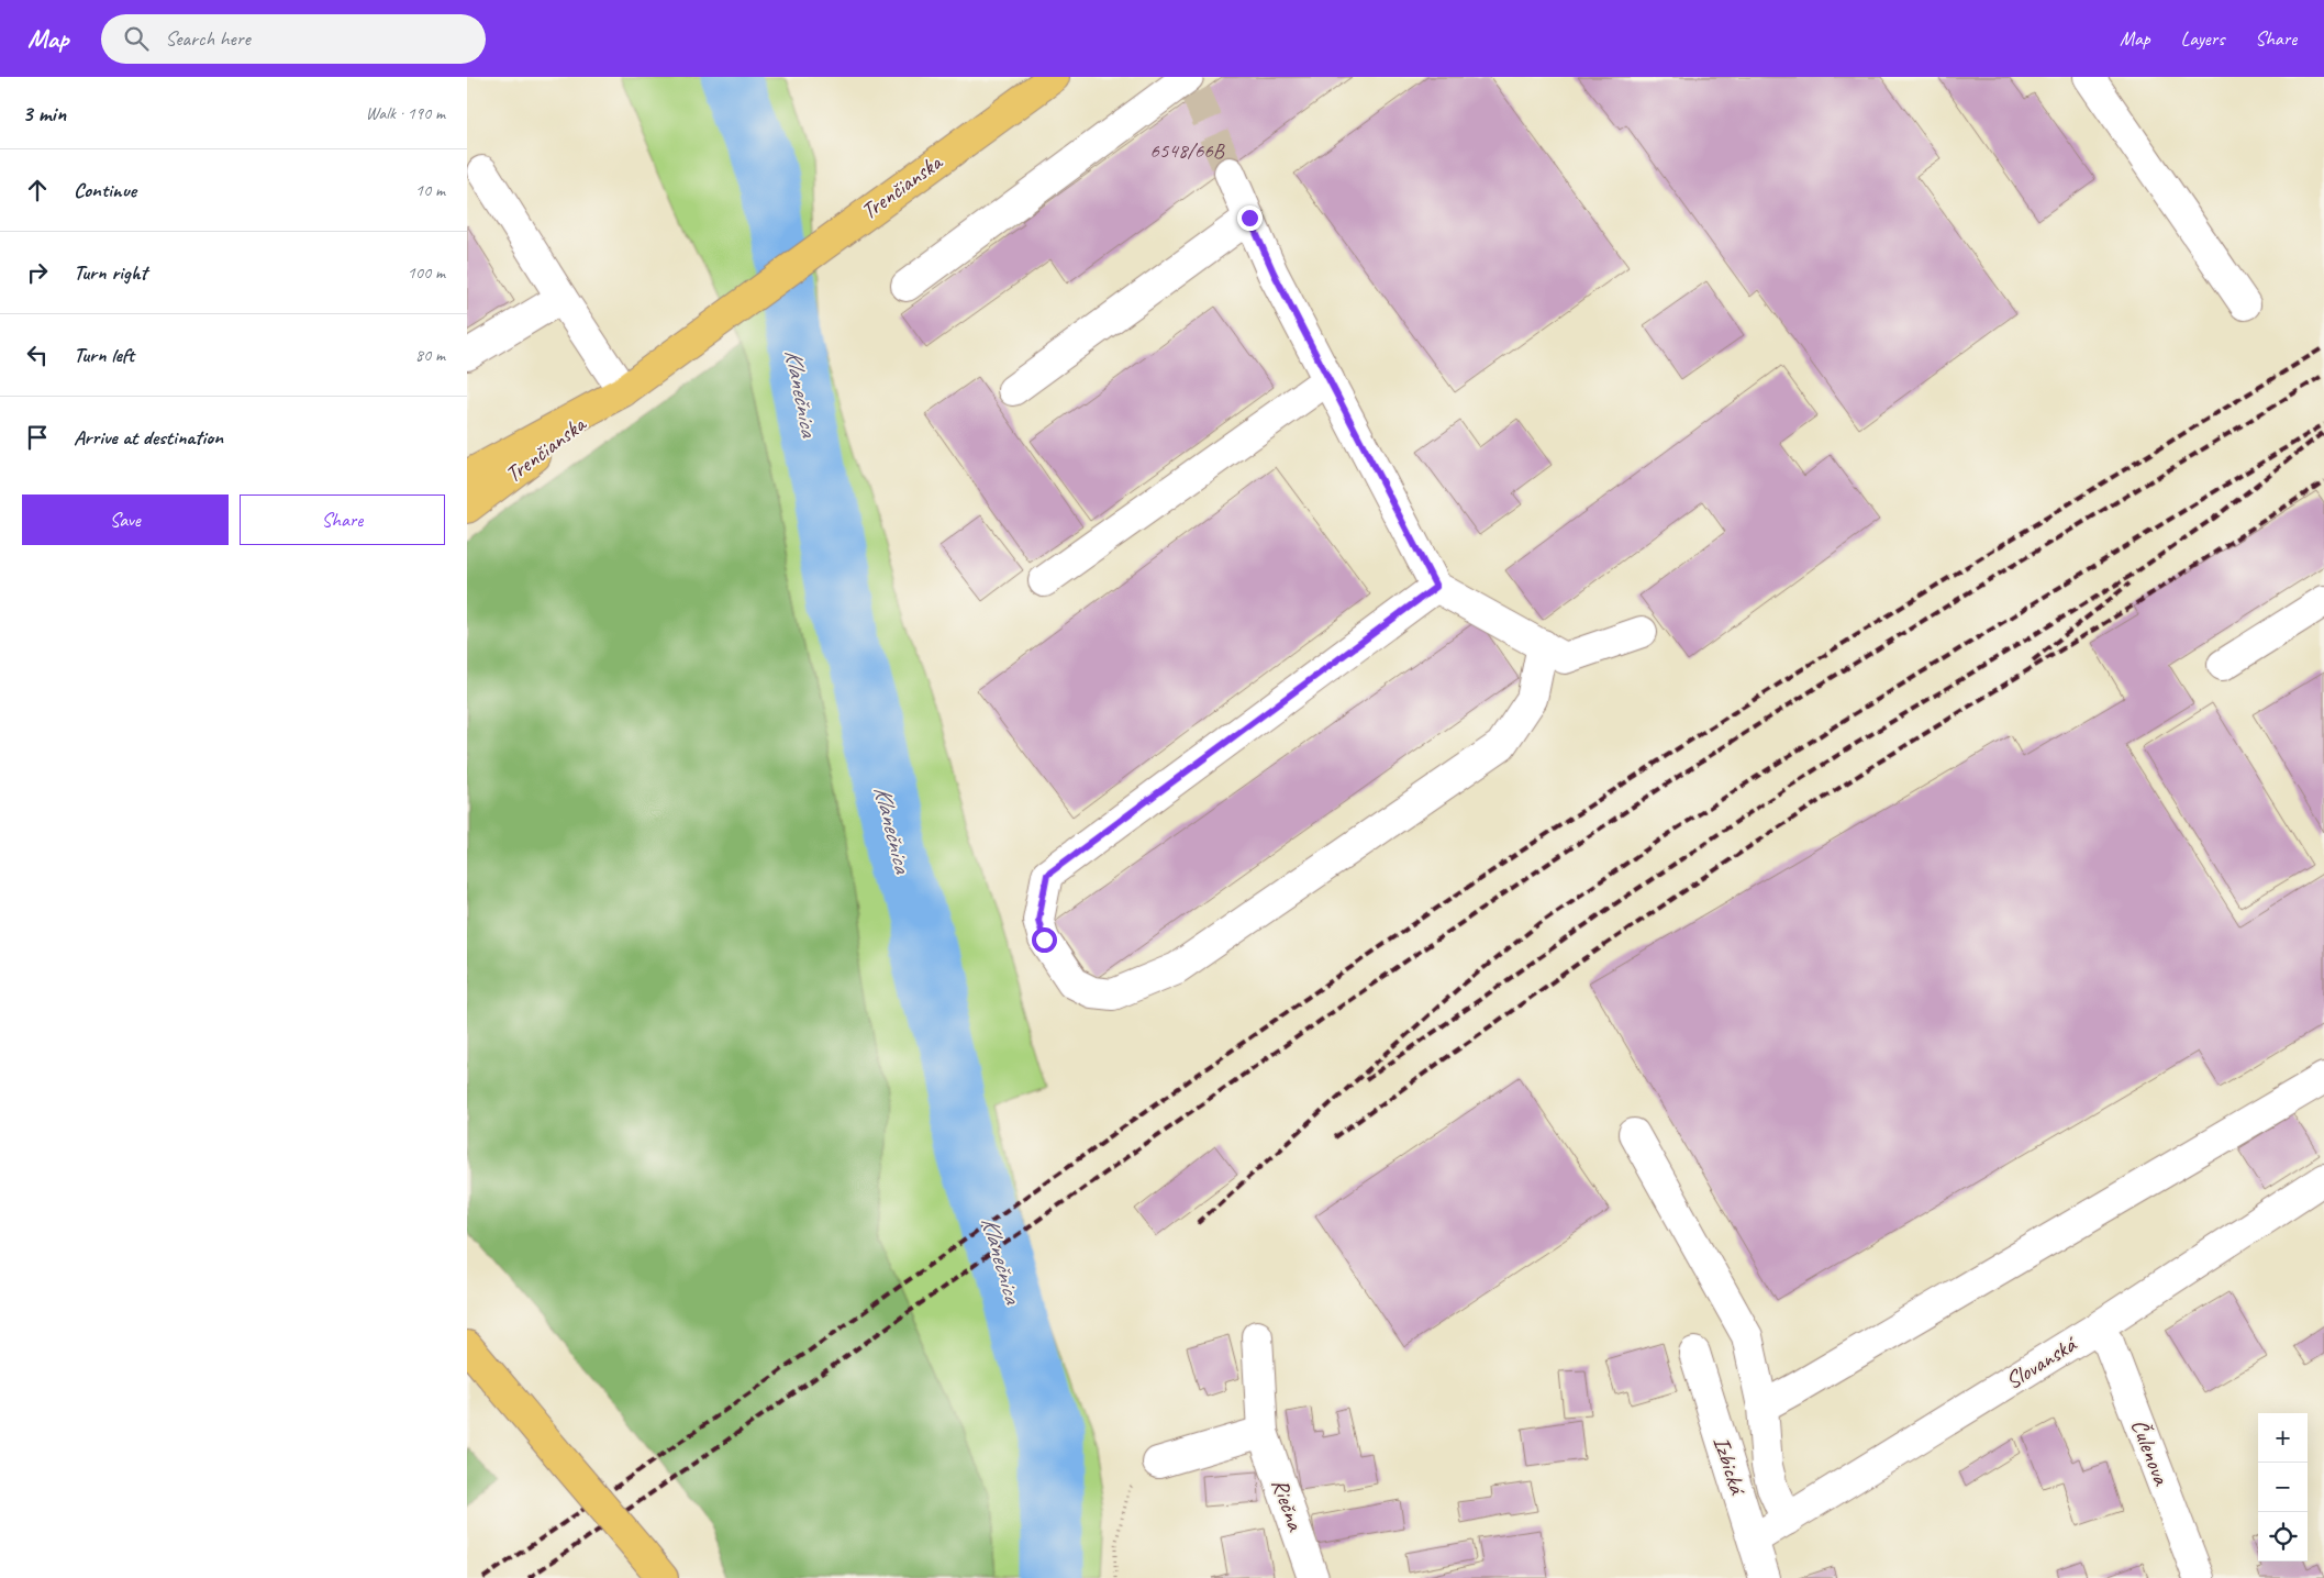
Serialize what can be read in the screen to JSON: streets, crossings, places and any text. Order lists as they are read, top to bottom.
{
  "streets": {
    "main road": ["Trenčianska"],
    "street": [
      "Slovanská",
      "Čulenova",
      "Izbická",
      "Riečna"
    ]
  },
  "crossings": [
    ["Slovanská", "Čulenova"],
    ["Slovanská", "Izbická"]
  ],
  "water": ["Klanečnica"],
  "house_numbers": ["6548/66B"],
  "page": {
    "header": "Map",
    "search": "Search here",
    "nav": ["Map", "Layers", "Share"],
    "heading": ["3 min", "Walk · 190 m"],
    "list": [
      ["Continue", "10 m"],
      ["Turn right", "100 m"],
      ["Turn left", "80 m"],
      "Arrive at destination"
    ],
    "buttons": ["Save", "Share"],
    "map_buttons": ["+", "−"]
  }
}
